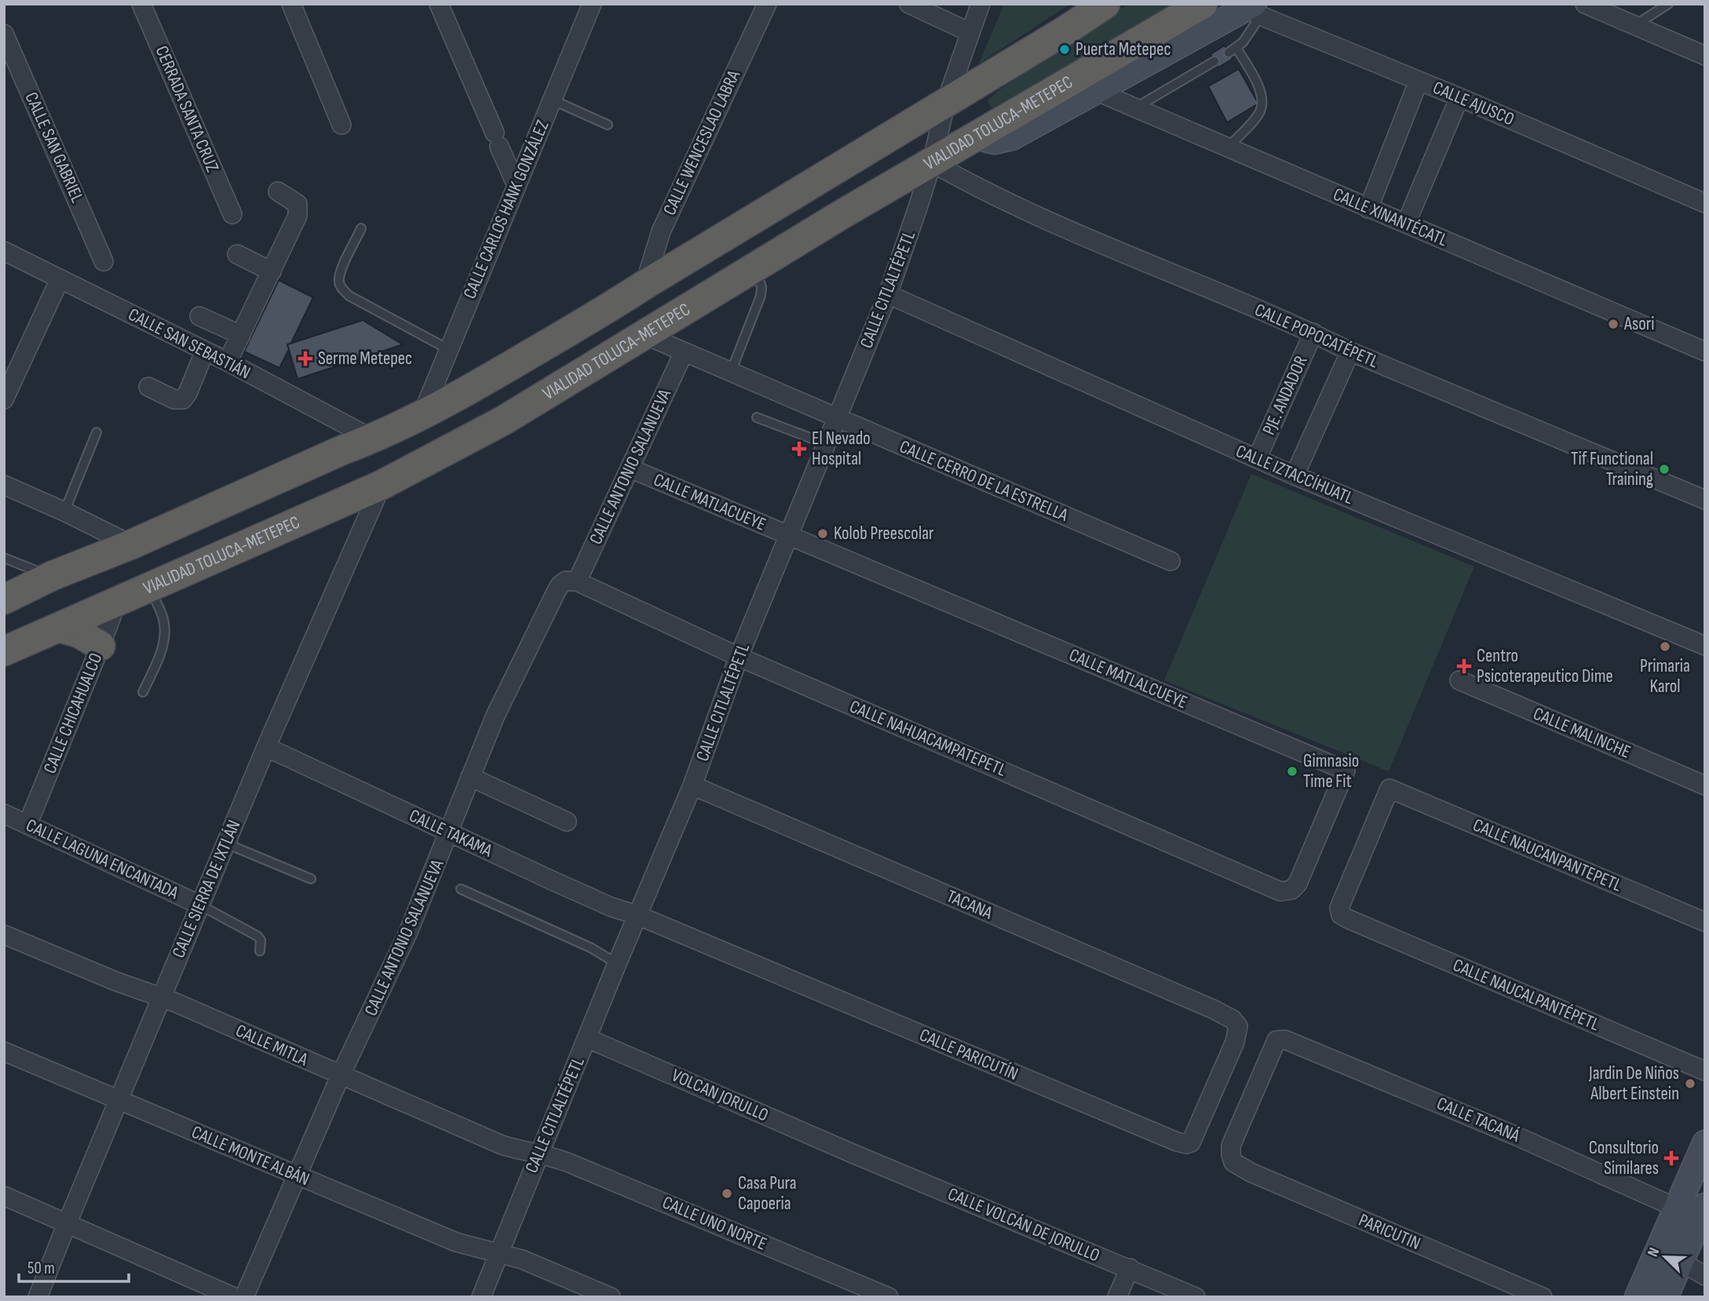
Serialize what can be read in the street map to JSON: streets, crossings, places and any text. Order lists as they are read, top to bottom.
{
  "streets": {
    "highway": ["VIALIDAD TOLUCA-METEPEC"],
    "street": [
      "CALLE AJUSCO",
      "CERRADA SANTA CRUZ",
      "CALLE WENCESLAO LABRA",
      "CALLE SAN GABRIEL",
      "CALLE CARLOS HANK GONZÁLEZ",
      "CALLE XINANTÉCATL",
      "CALLE CITLALTÉPETL",
      "CALLE POPOCATÉPETL",
      "CALLE SAN SEBASTIÁN",
      "PJE. ANDADOR",
      "CALLE ANTONIO SALANUEVA",
      "CALLE IZTACCÍHUATL",
      "CALLE CERRO DE LA ESTRELLA",
      "CALLE MATLACUEYE",
      "CALLE MATLALCUEYE",
      "CALLE CHICAHUALCO",
      "CALLE MALINCHE",
      "CALLE NAHUACAMPATEPETL",
      "CALLE TAKAMA",
      "CALLE NAUCANPANTEPETL",
      "CALLE LAGUNA ENCANTADA",
      "CALLE SIERRA DE IXTLÁN",
      "TACANA",
      "CALLE NAUCALPANTÉPETL",
      "CALLE MITLA",
      "CALLE PARICUTÍN",
      "VOLCAN JORULLO",
      "CALLE TACANÁ",
      "CALLE MONTE ALBÁN",
      "CALLE UNO NORTE",
      "CALLE VOLCÁN DE JORULLO",
      "PARICUTIN"
    ]
  },
  "crossings": [
    ["VIALIDAD TOLUCA-METEPEC", "CALLE XINANTÉCATL"],
    ["VIALIDAD TOLUCA-METEPEC", "CALLE CITLALTÉPETL"],
    ["VIALIDAD TOLUCA-METEPEC", "CALLE POPOCATÉPETL"],
    ["VIALIDAD TOLUCA-METEPEC", "CALLE CERRO DE LA ESTRELLA"],
    ["VIALIDAD TOLUCA-METEPEC", "CALLE CHICAHUALCO"],
    ["VIALIDAD TOLUCA-METEPEC", "CALLE SIERRA DE IXTLÁN"],
    ["CALLE CITLALTÉPETL", "CALLE POPOCATÉPETL"],
    ["CALLE CITLALTÉPETL", "CALLE IZTACCÍHUATL"],
    ["CALLE CITLALTÉPETL", "CALLE CERRO DE LA ESTRELLA"],
    ["CALLE CITLALTÉPETL", "CALLE MATLACUEYE"],
    ["CALLE CITLALTÉPETL", "CALLE MATLALCUEYE"],
    ["CALLE CITLALTÉPETL", "CALLE NAHUACAMPATEPETL"],
    ["CALLE CITLALTÉPETL", "CALLE TAKAMA"],
    ["CALLE CITLALTÉPETL", "TACANA"],
    ["CALLE CITLALTÉPETL", "CALLE MITLA"],
    ["CALLE CITLALTÉPETL", "CALLE PARICUTÍN"],
    ["CALLE CITLALTÉPETL", "VOLCAN JORULLO"],
    ["CALLE CITLALTÉPETL", "CALLE MONTE ALBÁN"],
    ["CALLE CITLALTÉPETL", "CALLE UNO NORTE"],
    ["CALLE POPOCATÉPETL", "PJE. ANDADOR"],
    ["PJE. ANDADOR", "CALLE IZTACCÍHUATL"],
    ["CALLE ANTONIO SALANUEVA", "CALLE CERRO DE LA ESTRELLA"],
    ["CALLE ANTONIO SALANUEVA", "CALLE MATLACUEYE"],
    ["CALLE ANTONIO SALANUEVA", "CALLE NAHUACAMPATEPETL"],
    ["CALLE ANTONIO SALANUEVA", "CALLE TAKAMA"],
    ["CALLE ANTONIO SALANUEVA", "CALLE MITLA"],
    ["CALLE ANTONIO SALANUEVA", "CALLE MONTE ALBÁN"],
    ["CALLE MATLACUEYE", "CALLE MATLALCUEYE"],
    ["CALLE MATLALCUEYE", "CALLE NAHUACAMPATEPETL"],
    ["CALLE CHICAHUALCO", "CALLE LAGUNA ENCANTADA"],
    ["CALLE TAKAMA", "CALLE SIERRA DE IXTLÁN"],
    ["CALLE TAKAMA", "CALLE PARICUTÍN"],
    ["CALLE NAUCANPANTEPETL", "CALLE NAUCALPANTÉPETL"],
    ["CALLE LAGUNA ENCANTADA", "CALLE SIERRA DE IXTLÁN"],
    ["CALLE SIERRA DE IXTLÁN", "CALLE MITLA"],
    ["CALLE SIERRA DE IXTLÁN", "CALLE MONTE ALBÁN"],
    ["TACANA", "CALLE PARICUTÍN"],
    ["CALLE MITLA", "CALLE UNO NORTE"],
    ["VOLCAN JORULLO", "CALLE VOLCÁN DE JORULLO"],
    ["CALLE TACANÁ", "PARICUTIN"]
  ],
  "places": {
    "other": [
      "Puerta Metepec",
      "Asori",
      "Tif Functional Training",
      "Kolob Preescolar",
      "Primaria Karol",
      "Gimnasio Time Fit",
      "Jardin De Niños Albert Einstein",
      "Casa Pura Capoeria"
    ],
    "health": [
      "Serme Metepec",
      "El Nevado Hospital",
      "Centro Psicoterapeutico Dime",
      "Consultorio Similares"
    ]
  },
  "scale_bar": "50 m",
  "north": "top left"
}
